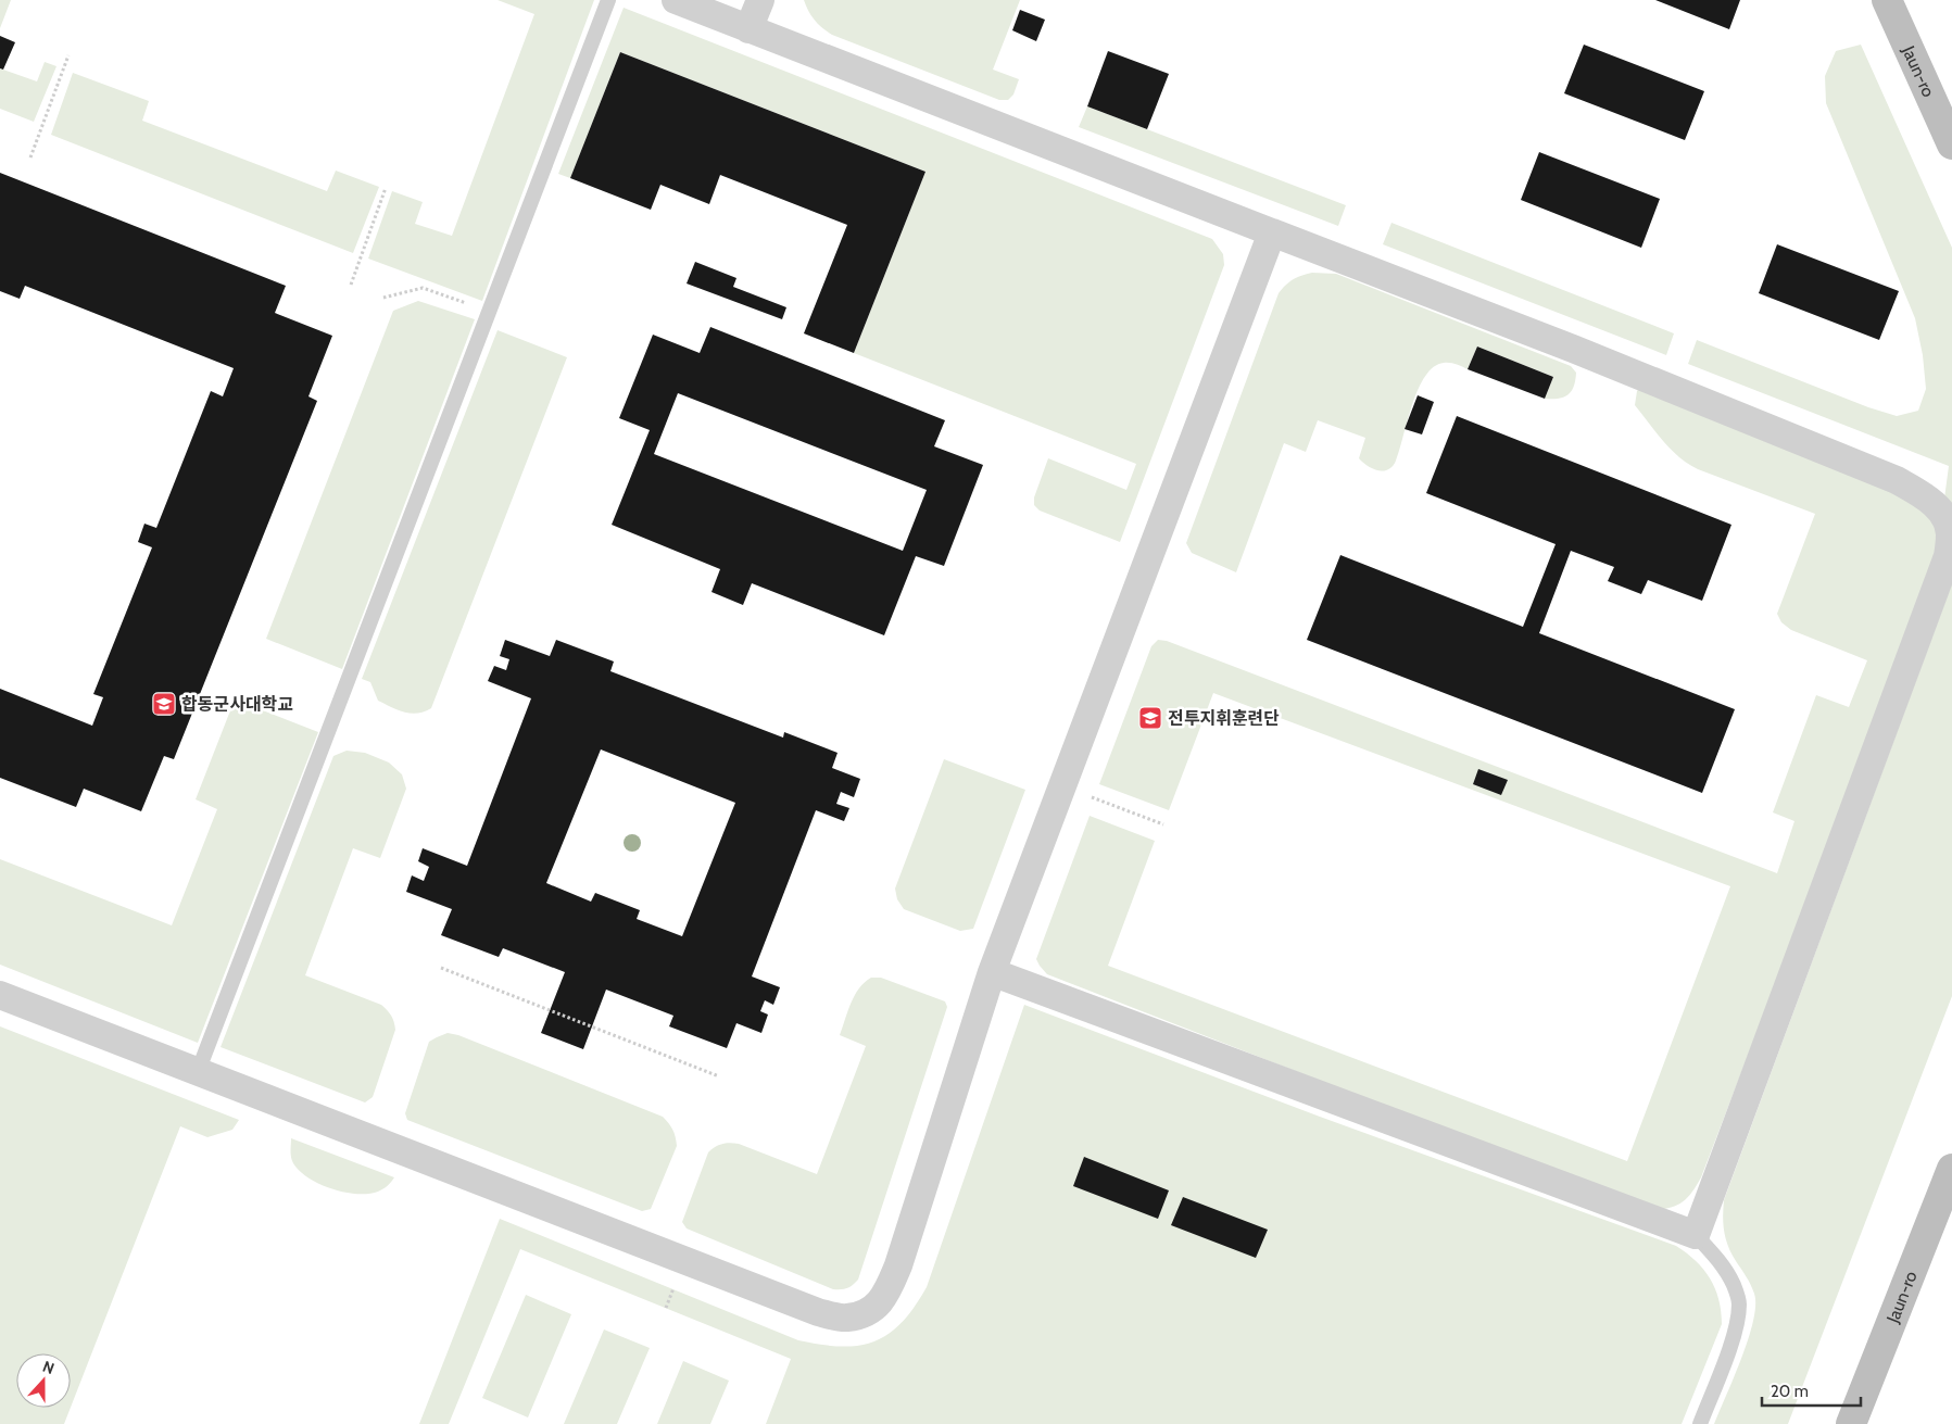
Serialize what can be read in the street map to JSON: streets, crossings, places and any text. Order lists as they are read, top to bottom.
{
  "streets": {
    "street": ["Jaun-ro"]
  },
  "places": {
    "school or university": ["합동군사대학교", "전투지휘훈련단"]
  },
  "scale_bar": "20 m",
  "north": "top"
}
